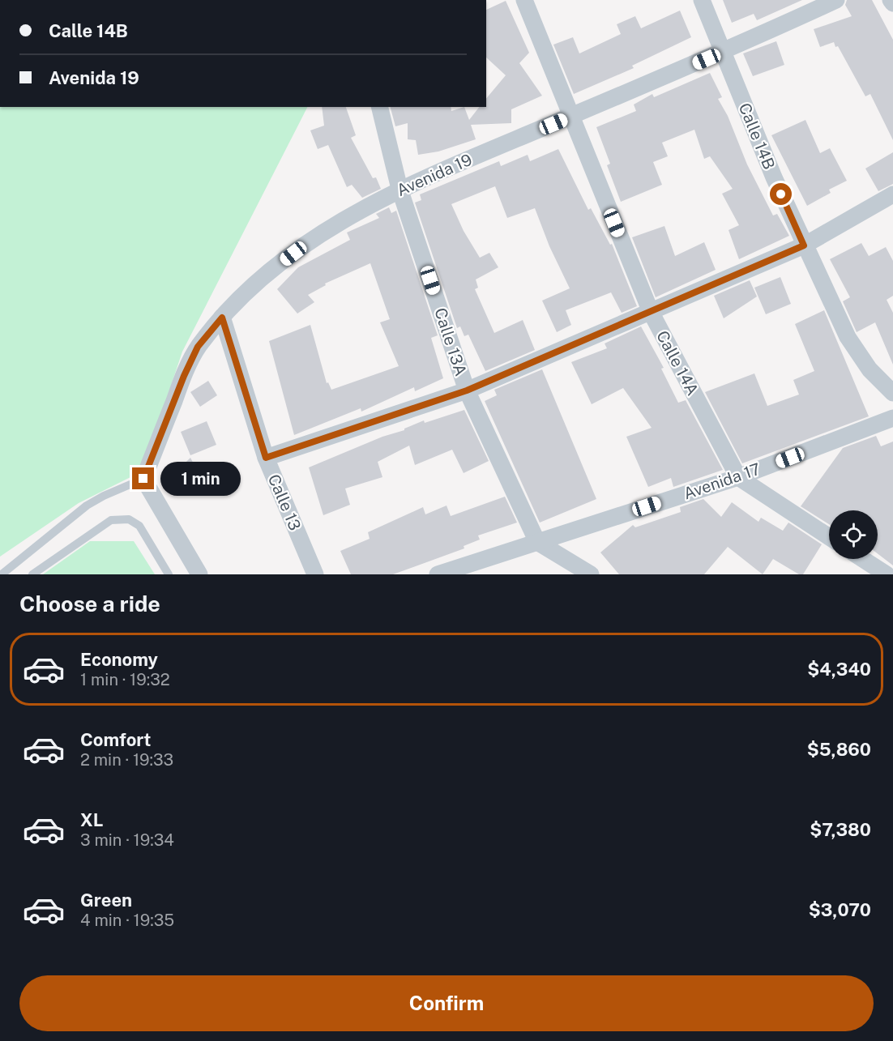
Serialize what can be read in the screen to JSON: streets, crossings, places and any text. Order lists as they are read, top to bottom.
{
  "streets": {
    "street": [
      "Calle 14B",
      "Avenida 19",
      "Calle 13A",
      "Calle 14A",
      "Avenida 17",
      "Calle 13"
    ]
  },
  "crossings": [
    ["Calle 14B", "Avenida 19"],
    ["Avenida 19", "Calle 13A"],
    ["Avenida 19", "Calle 14A"],
    ["Avenida 19", "Calle 13"],
    ["Calle 13A", "Avenida 17"],
    ["Calle 14A", "Avenida 17"]
  ],
  "page": {
    "banner": ["Calle 14B", "Avenida 19"],
    "bubble": "1 min",
    "heading": "Choose a ride",
    "list": [
      {
        "name": "Economy",
        "note": "1 min · 19:32",
        "value": "$4,340"
      },
      {
        "name": "Comfort",
        "note": "2 min · 19:33",
        "value": "$5,860"
      },
      {
        "name": "XL",
        "note": "3 min · 19:34",
        "value": "$7,380"
      },
      {
        "name": "Green",
        "note": "4 min · 19:35",
        "value": "$3,070"
      }
    ],
    "buttons": "Confirm"
  }
}
